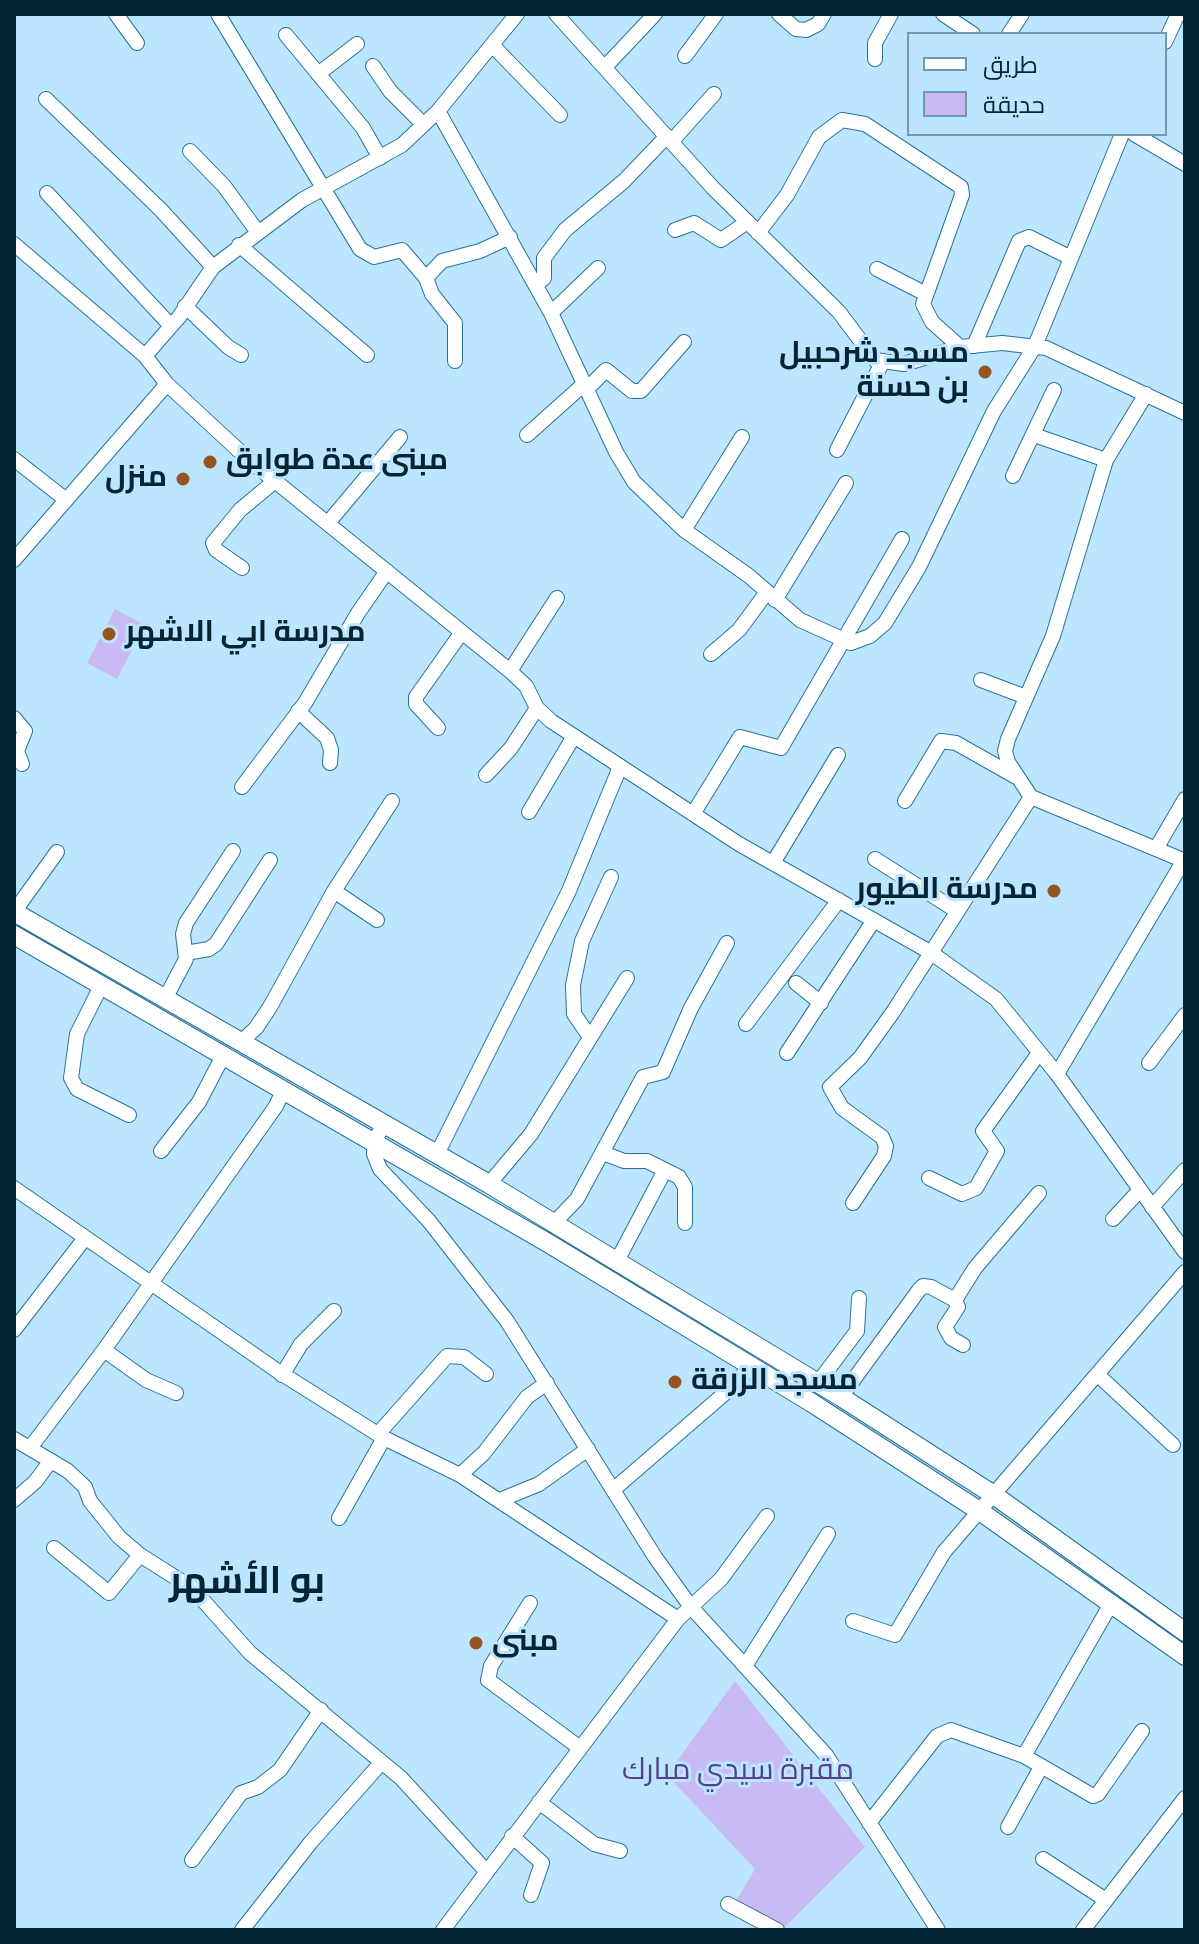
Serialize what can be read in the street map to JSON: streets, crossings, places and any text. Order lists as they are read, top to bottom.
{
  "districts": ["بو الأشهر"],
  "parks": ["مقبرة سيدي مبارك"],
  "places": [
    "مسجد شرحبيل بن حسنة",
    "مبنى عدة طوابق",
    "منزل",
    "مدرسة ابي الاشهر",
    "مدرسة الطيور",
    "مسجد الزرقة",
    "مبنى"
  ],
  "legend": ["طريق", "حديقة"]
}
